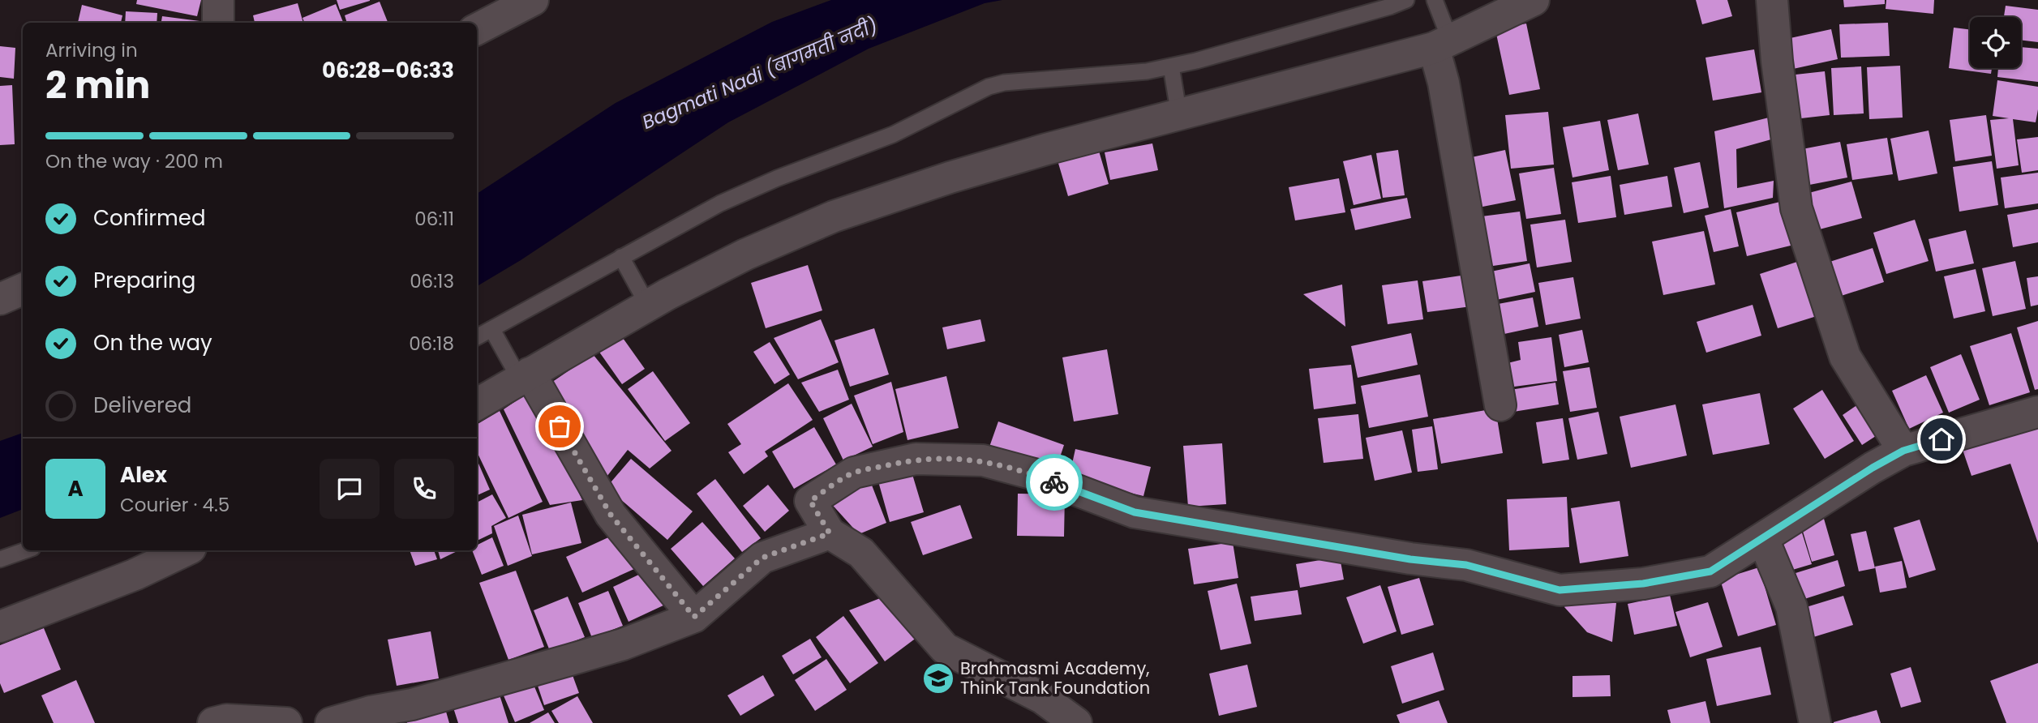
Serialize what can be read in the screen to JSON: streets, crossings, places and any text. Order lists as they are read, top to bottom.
{
  "water": ["Bagmati Nadi (बागमती नदी)"],
  "places": {
    "school or university": ["Brahmasmi Academy, Think Tank Foundation"]
  },
  "page": {
    "heading": ["2 min", "Arriving in", "06:28–06:33"],
    "panel": ["Alex", "Courier · 4.5"],
    "bar": "On the way · 200 m",
    "list": [
      ["Confirmed", "06:11"],
      ["Preparing", "06:13"],
      ["On the way", "06:18"],
      "Delivered"
    ],
    "round": "A"
  }
}
